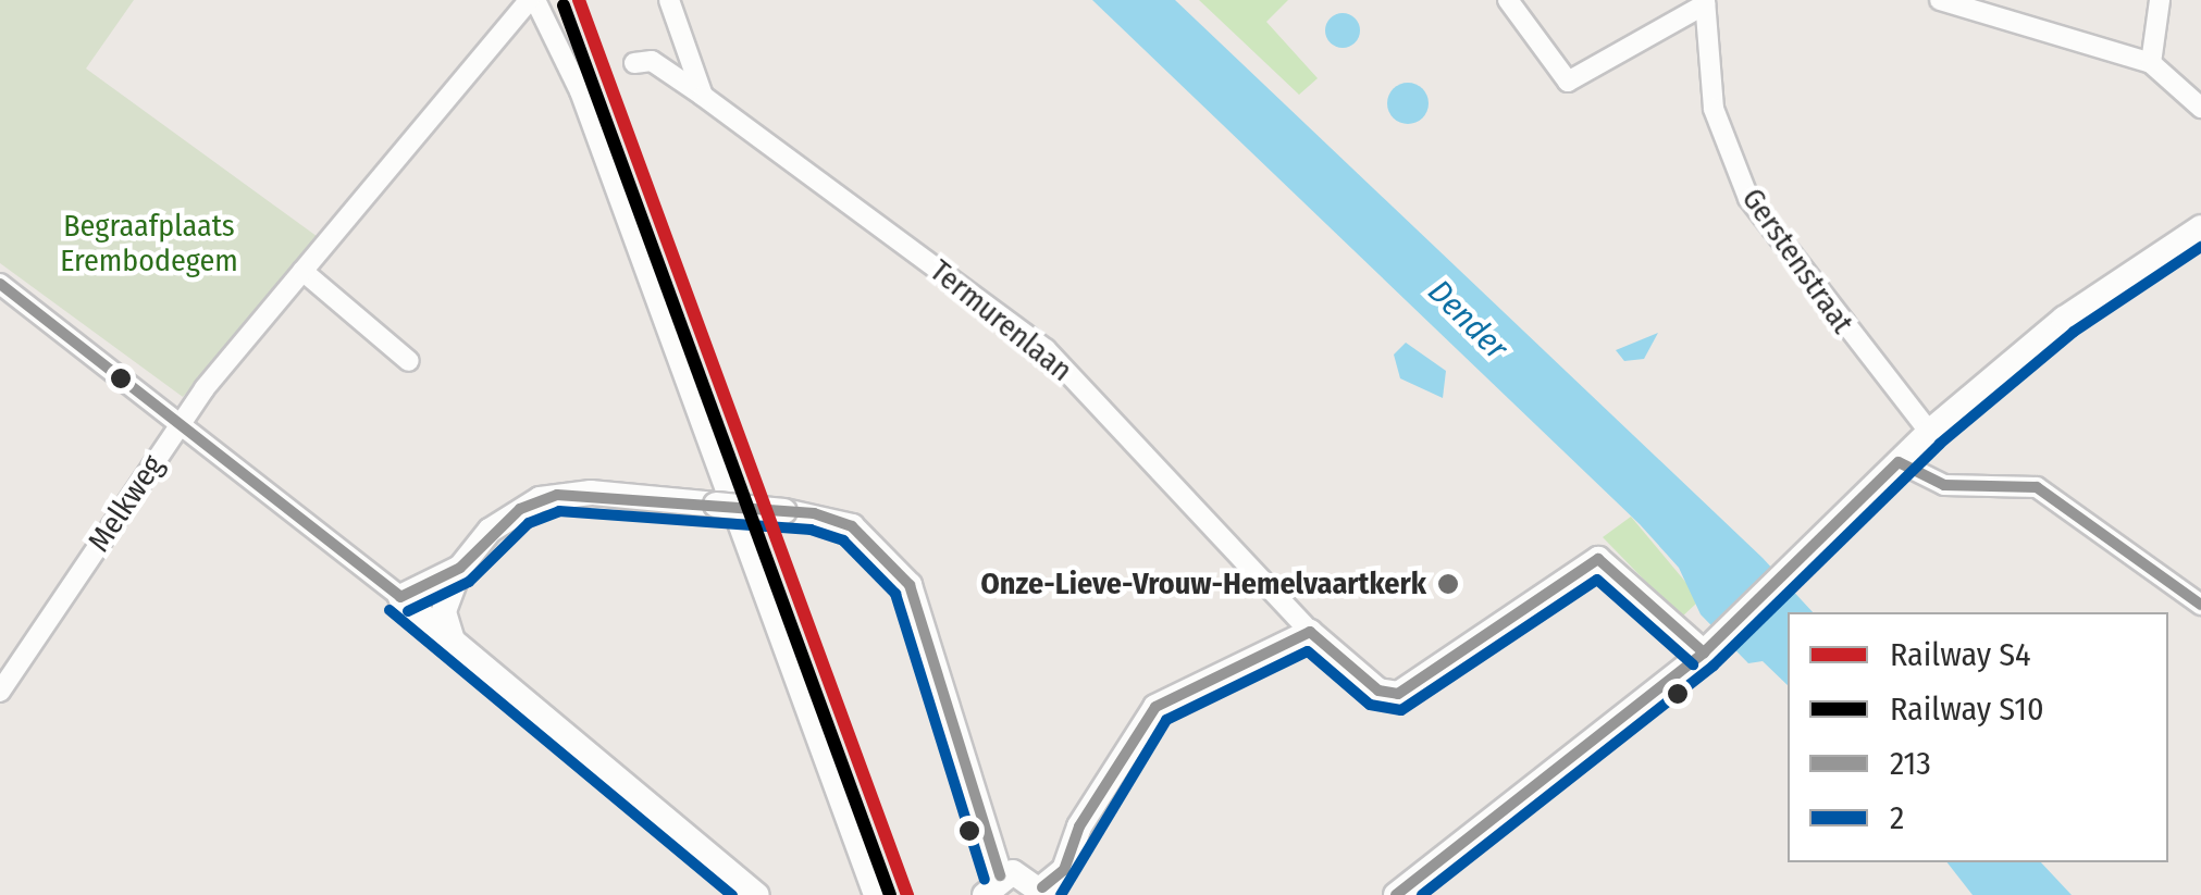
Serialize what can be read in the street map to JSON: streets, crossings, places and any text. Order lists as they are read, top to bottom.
{
  "streets": {
    "street": ["Gerstenstraat", "Termurenlaan", "Melkweg"]
  },
  "water": ["Dender"],
  "parks": ["Begraafplaats Erembodegem"],
  "places": ["Onze-Lieve-Vrouw-Hemelvaartkerk"],
  "lines": [
    "rail line S4",
    "rail line S10",
    "transit line 2",
    "transit line 213"
  ],
  "legend": [
    "Railway S4",
    "Railway S10",
    "213",
    "2"
  ]
}
